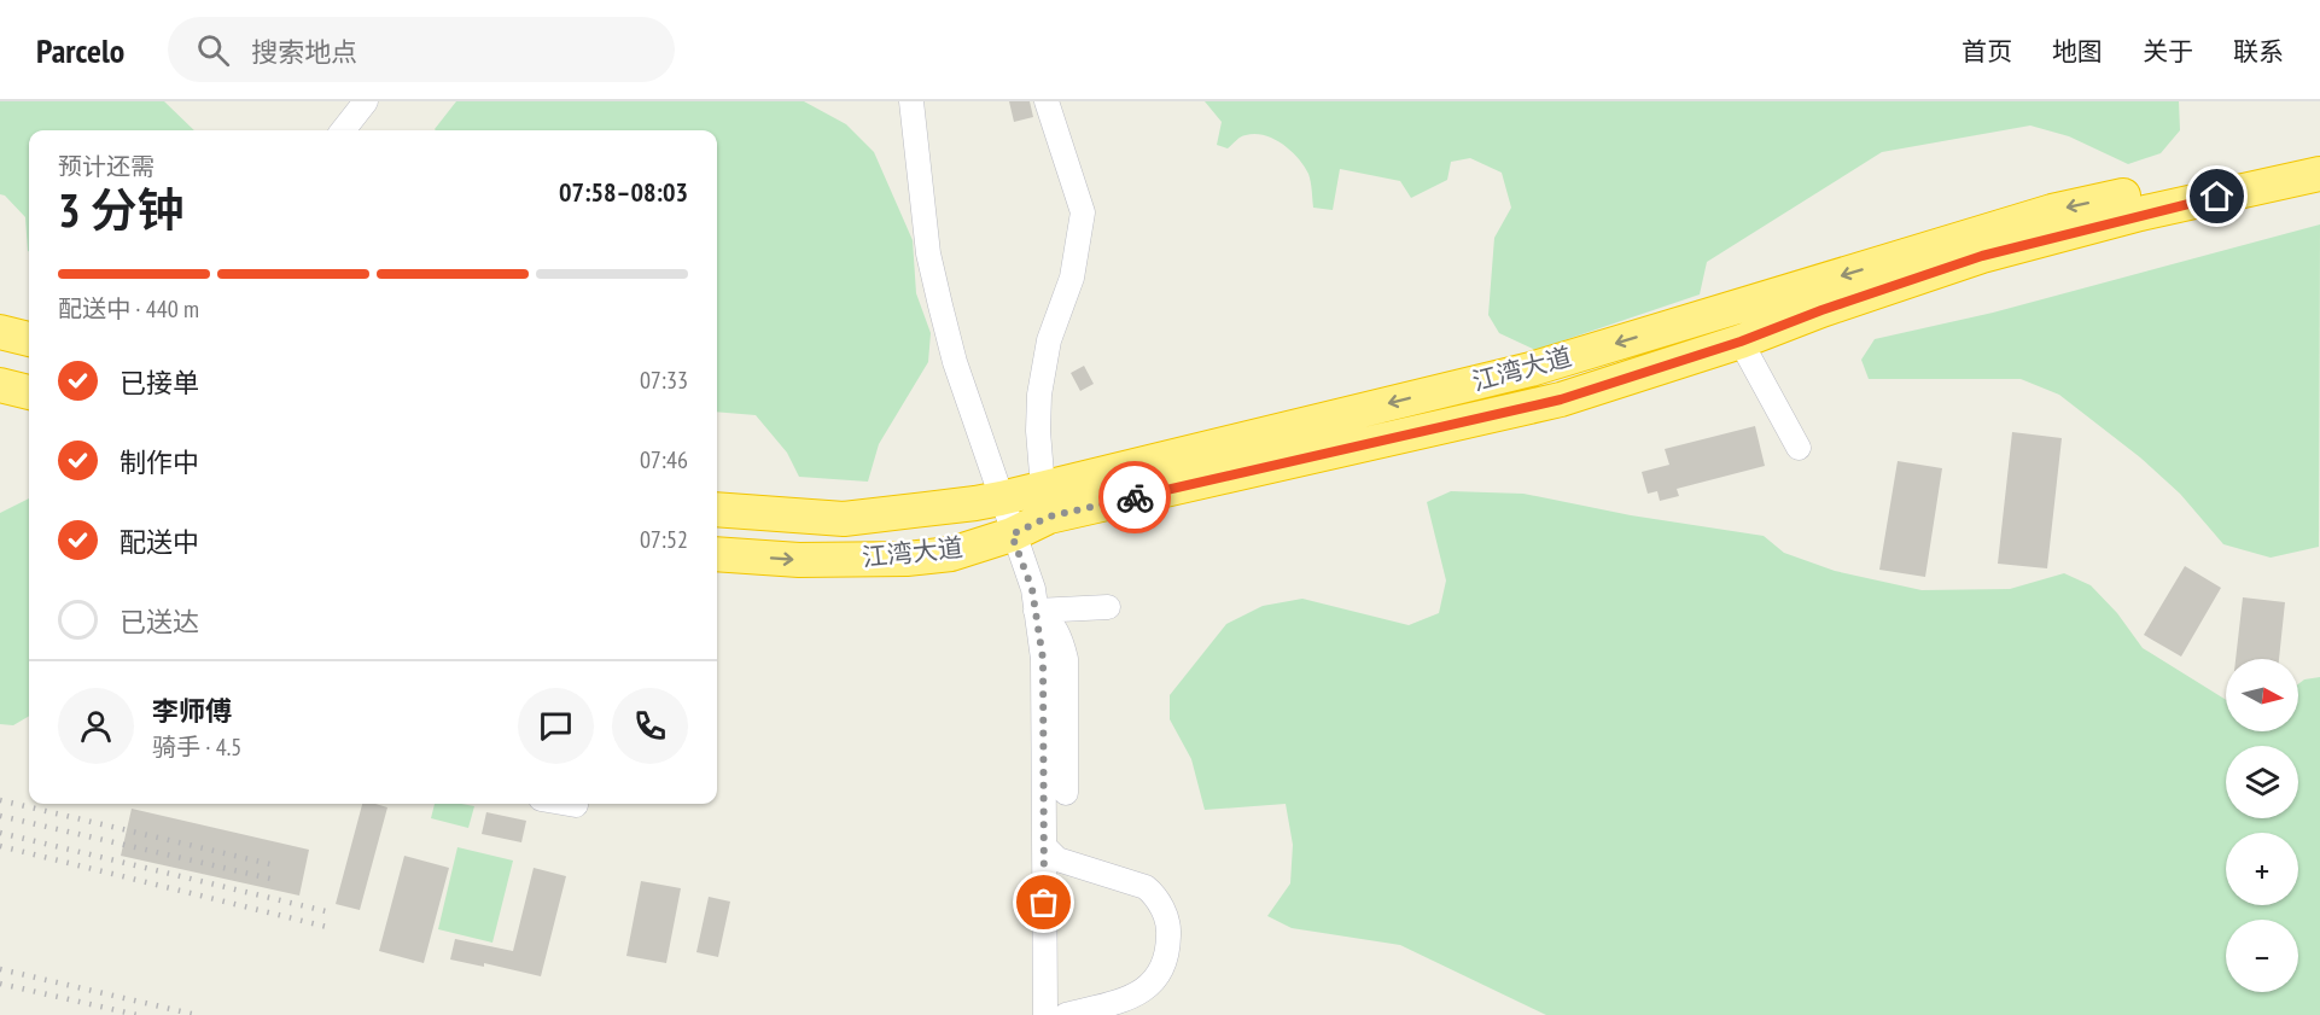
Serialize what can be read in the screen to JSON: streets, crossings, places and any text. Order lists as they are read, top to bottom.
{
  "streets": {
    "highway": ["江湾大道"]
  },
  "north": "right",
  "page": {
    "header": "Parcelo",
    "search": "搜索地点",
    "nav": [
      "首页",
      "地图",
      "关于",
      "联系"
    ],
    "heading": ["3 分钟", "预计还需", "07:58–08:03"],
    "panel": ["李师傅", "骑手 · 4.5"],
    "bar": "配送中 · 440 m",
    "list": [
      ["已接单", "07:33"],
      ["制作中", "07:46"],
      ["配送中", "07:52"],
      "已送达"
    ],
    "map_buttons": ["+", "−"]
  }
}
